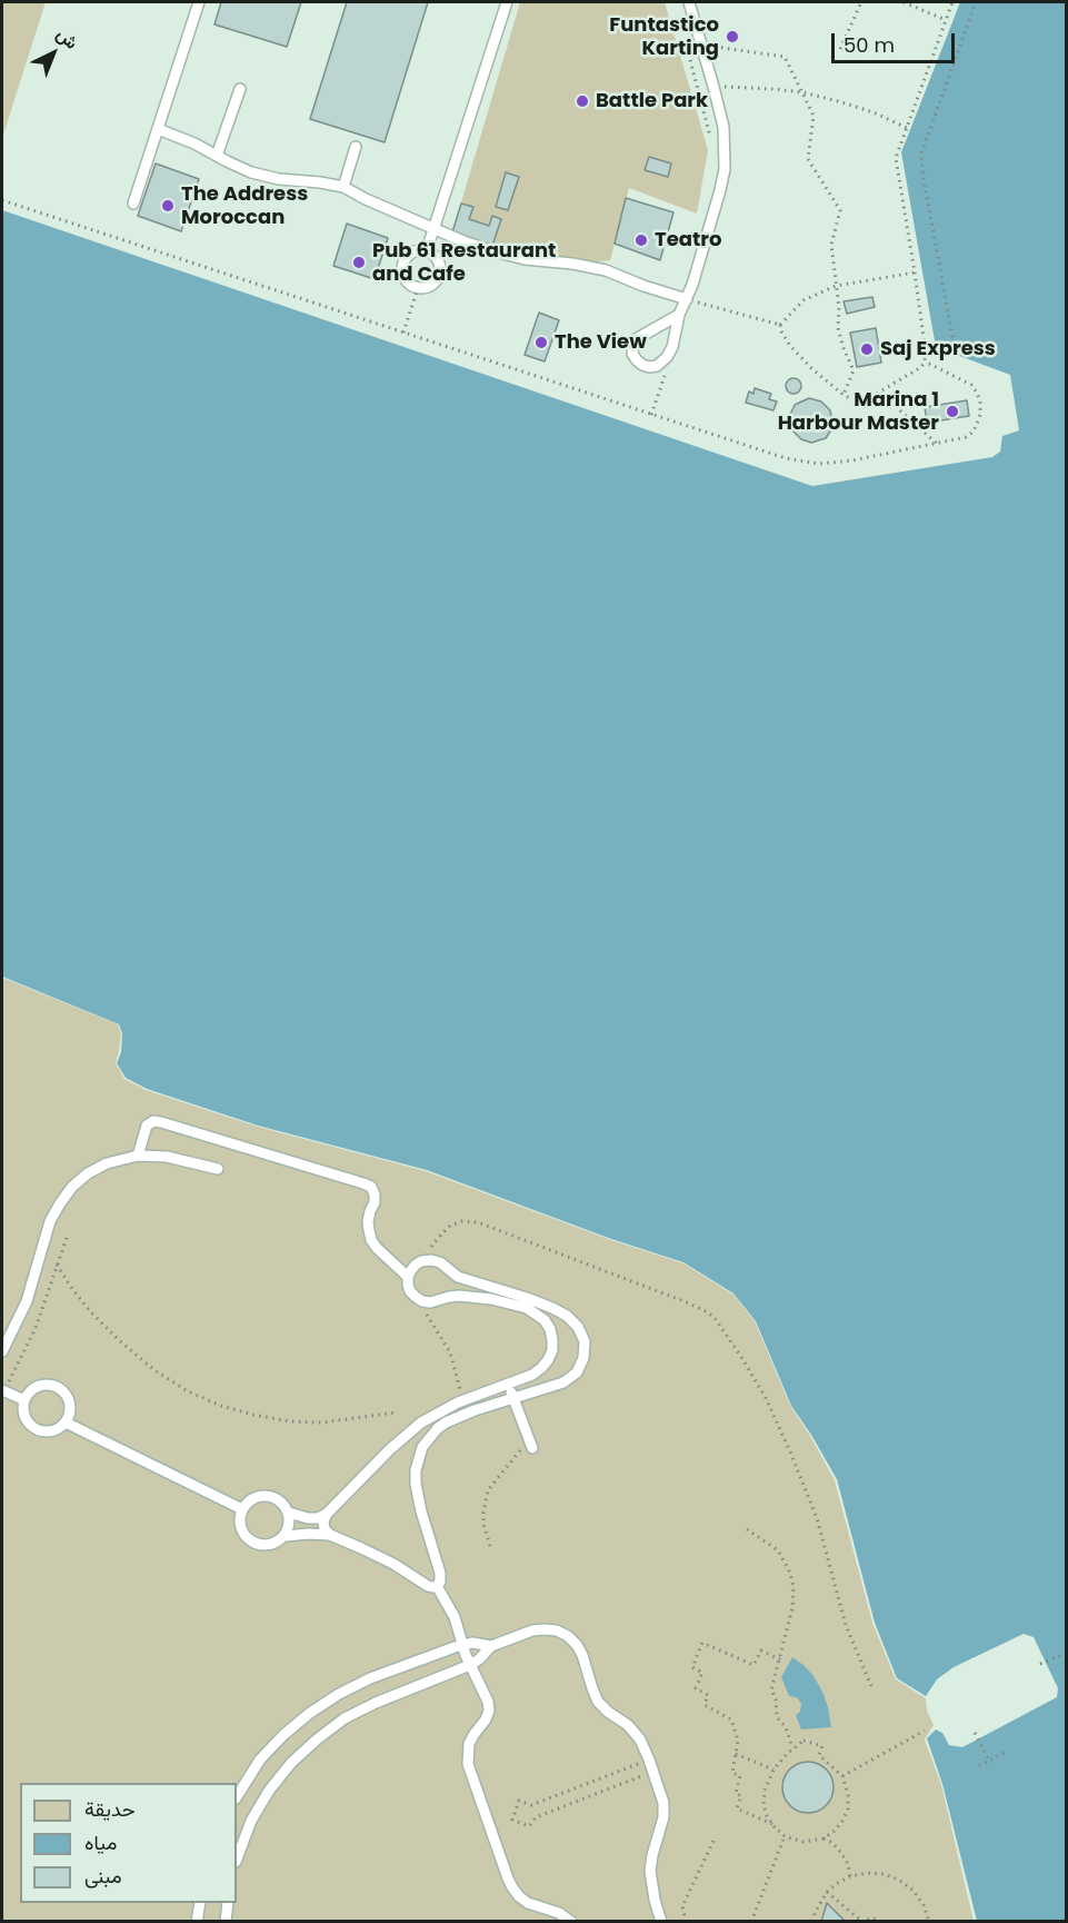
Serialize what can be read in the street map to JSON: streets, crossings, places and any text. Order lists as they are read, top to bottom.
{
  "places": [
    "Funtastico Karting",
    "Battle Park",
    "The Address Moroccan",
    "Teatro",
    "Pub 61 Restaurant and Cafe",
    "The View",
    "Saj Express",
    "Marina 1 Harbour Master"
  ],
  "legend": ["حديقة", "مياه", "مبنى"],
  "scale_bar": "50 m",
  "north": "top right"
}
